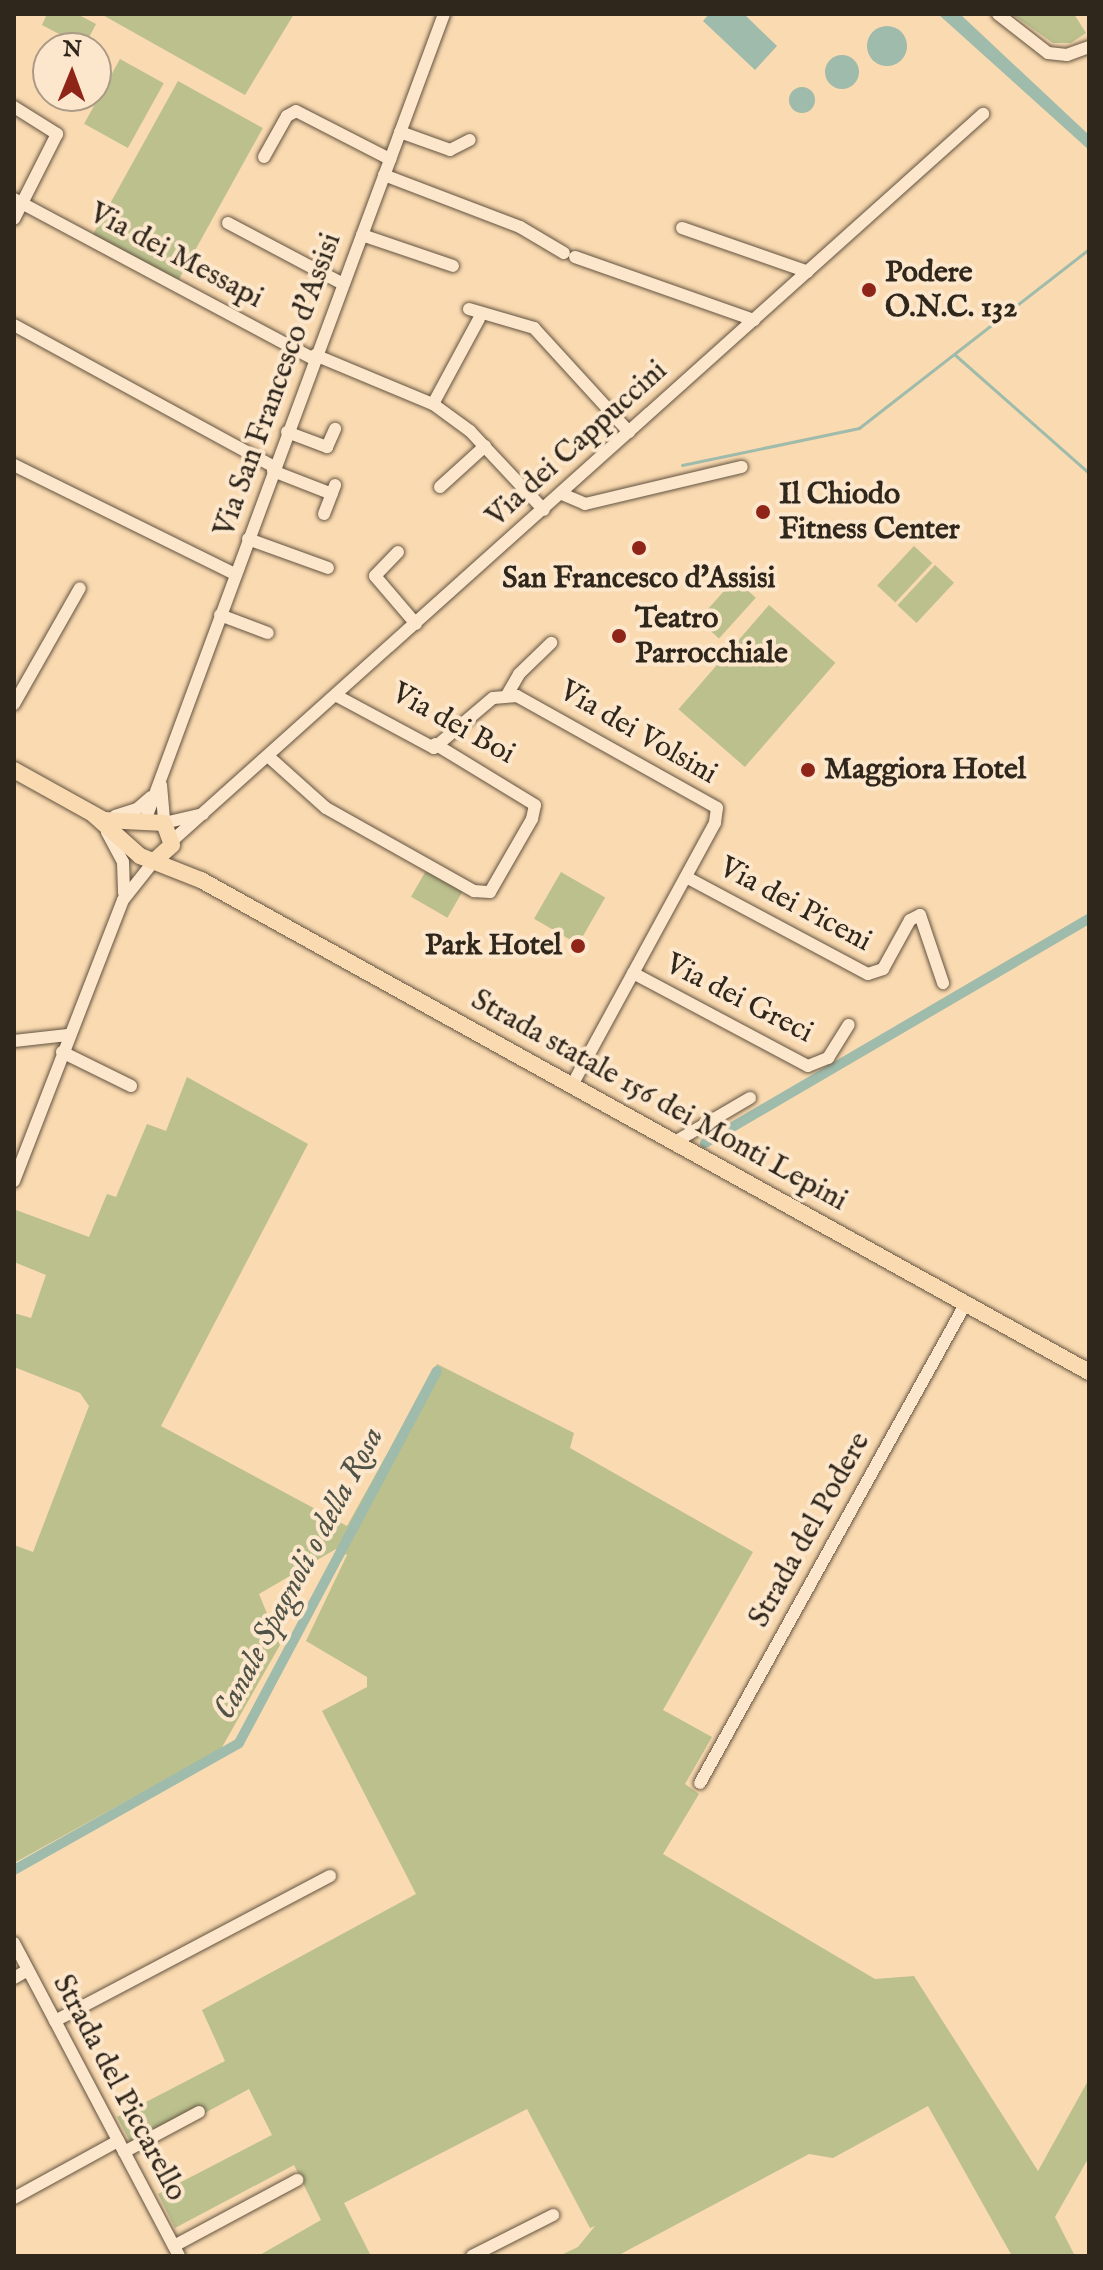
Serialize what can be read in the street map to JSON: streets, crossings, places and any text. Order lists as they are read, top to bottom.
{
  "streets": {
    "main road": ["Strada statale 156 dei Monti Lepini"],
    "street": [
      "Via dei Messapi",
      "Via San Francesco d'Assisi",
      "Via dei Cappuccini",
      "Via dei Boi",
      "Via dei Volsini",
      "Via dei Piceni",
      "Via dei Greci",
      "Strada del Podere",
      "Strada del Piccarello"
    ]
  },
  "crossings": [
    ["Via dei Messapi", "Via San Francesco d'Assisi"],
    ["Via dei Messapi", "Via dei Cappuccini"],
    ["Via San Francesco d'Assisi", "Via dei Cappuccini"],
    ["Via San Francesco d'Assisi", "Strada statale 156 dei Monti Lepini"],
    ["Via dei Cappuccini", "Via dei Boi"],
    ["Via dei Cappuccini", "Strada statale 156 dei Monti Lepini"],
    ["Via dei Volsini", "Via dei Piceni"],
    ["Via dei Volsini", "Via dei Greci"],
    ["Via dei Volsini", "Strada statale 156 dei Monti Lepini"],
    ["Strada statale 156 dei Monti Lepini", "Strada del Podere"]
  ],
  "water": ["Canale Spagnoli o della Rosa"],
  "places": [
    "Podere O.N.C. 132",
    "Il Chiodo Fitness Center",
    "San Francesco d'Assisi",
    "Teatro Parrocchiale",
    "Maggiora Hotel",
    "Park Hotel"
  ],
  "north": "top"
}
